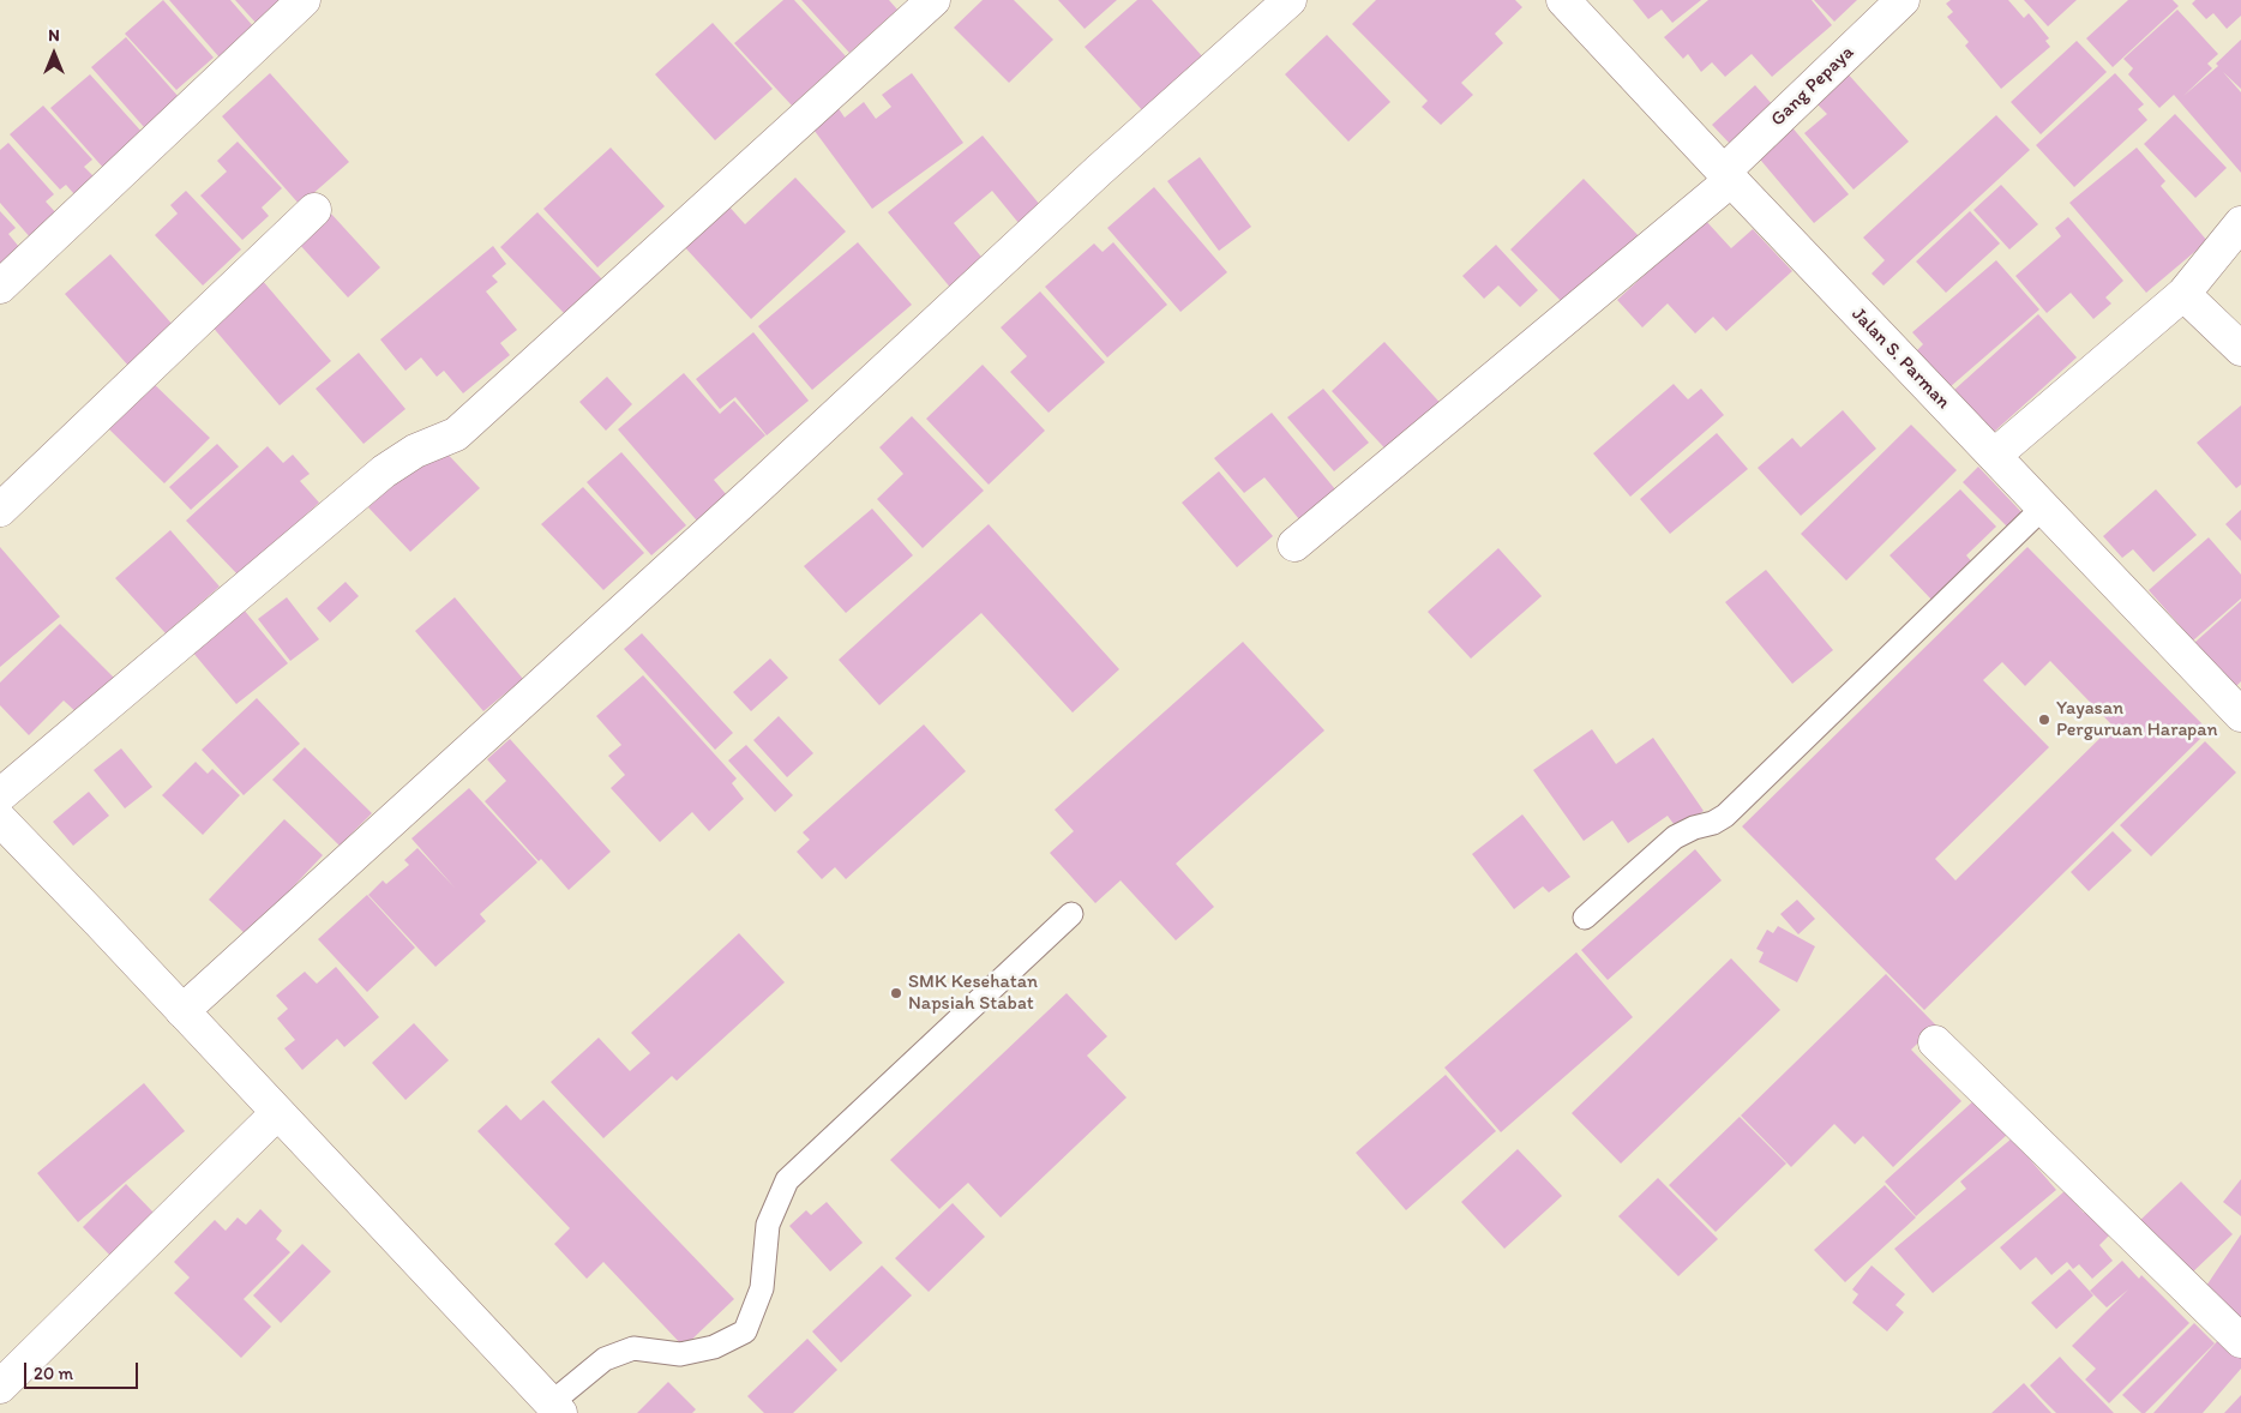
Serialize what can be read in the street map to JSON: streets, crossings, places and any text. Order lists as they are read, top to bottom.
{
  "streets": {
    "street": ["Gang Pepaya", "Jalan S. Parman"]
  },
  "crossings": [
    ["Gang Pepaya", "Jalan S. Parman"]
  ],
  "places": ["Yayasan Perguruan Harapan", "SMK Kesehatan Napsiah Stabat"],
  "scale_bar": "20 m",
  "north": "top"
}
